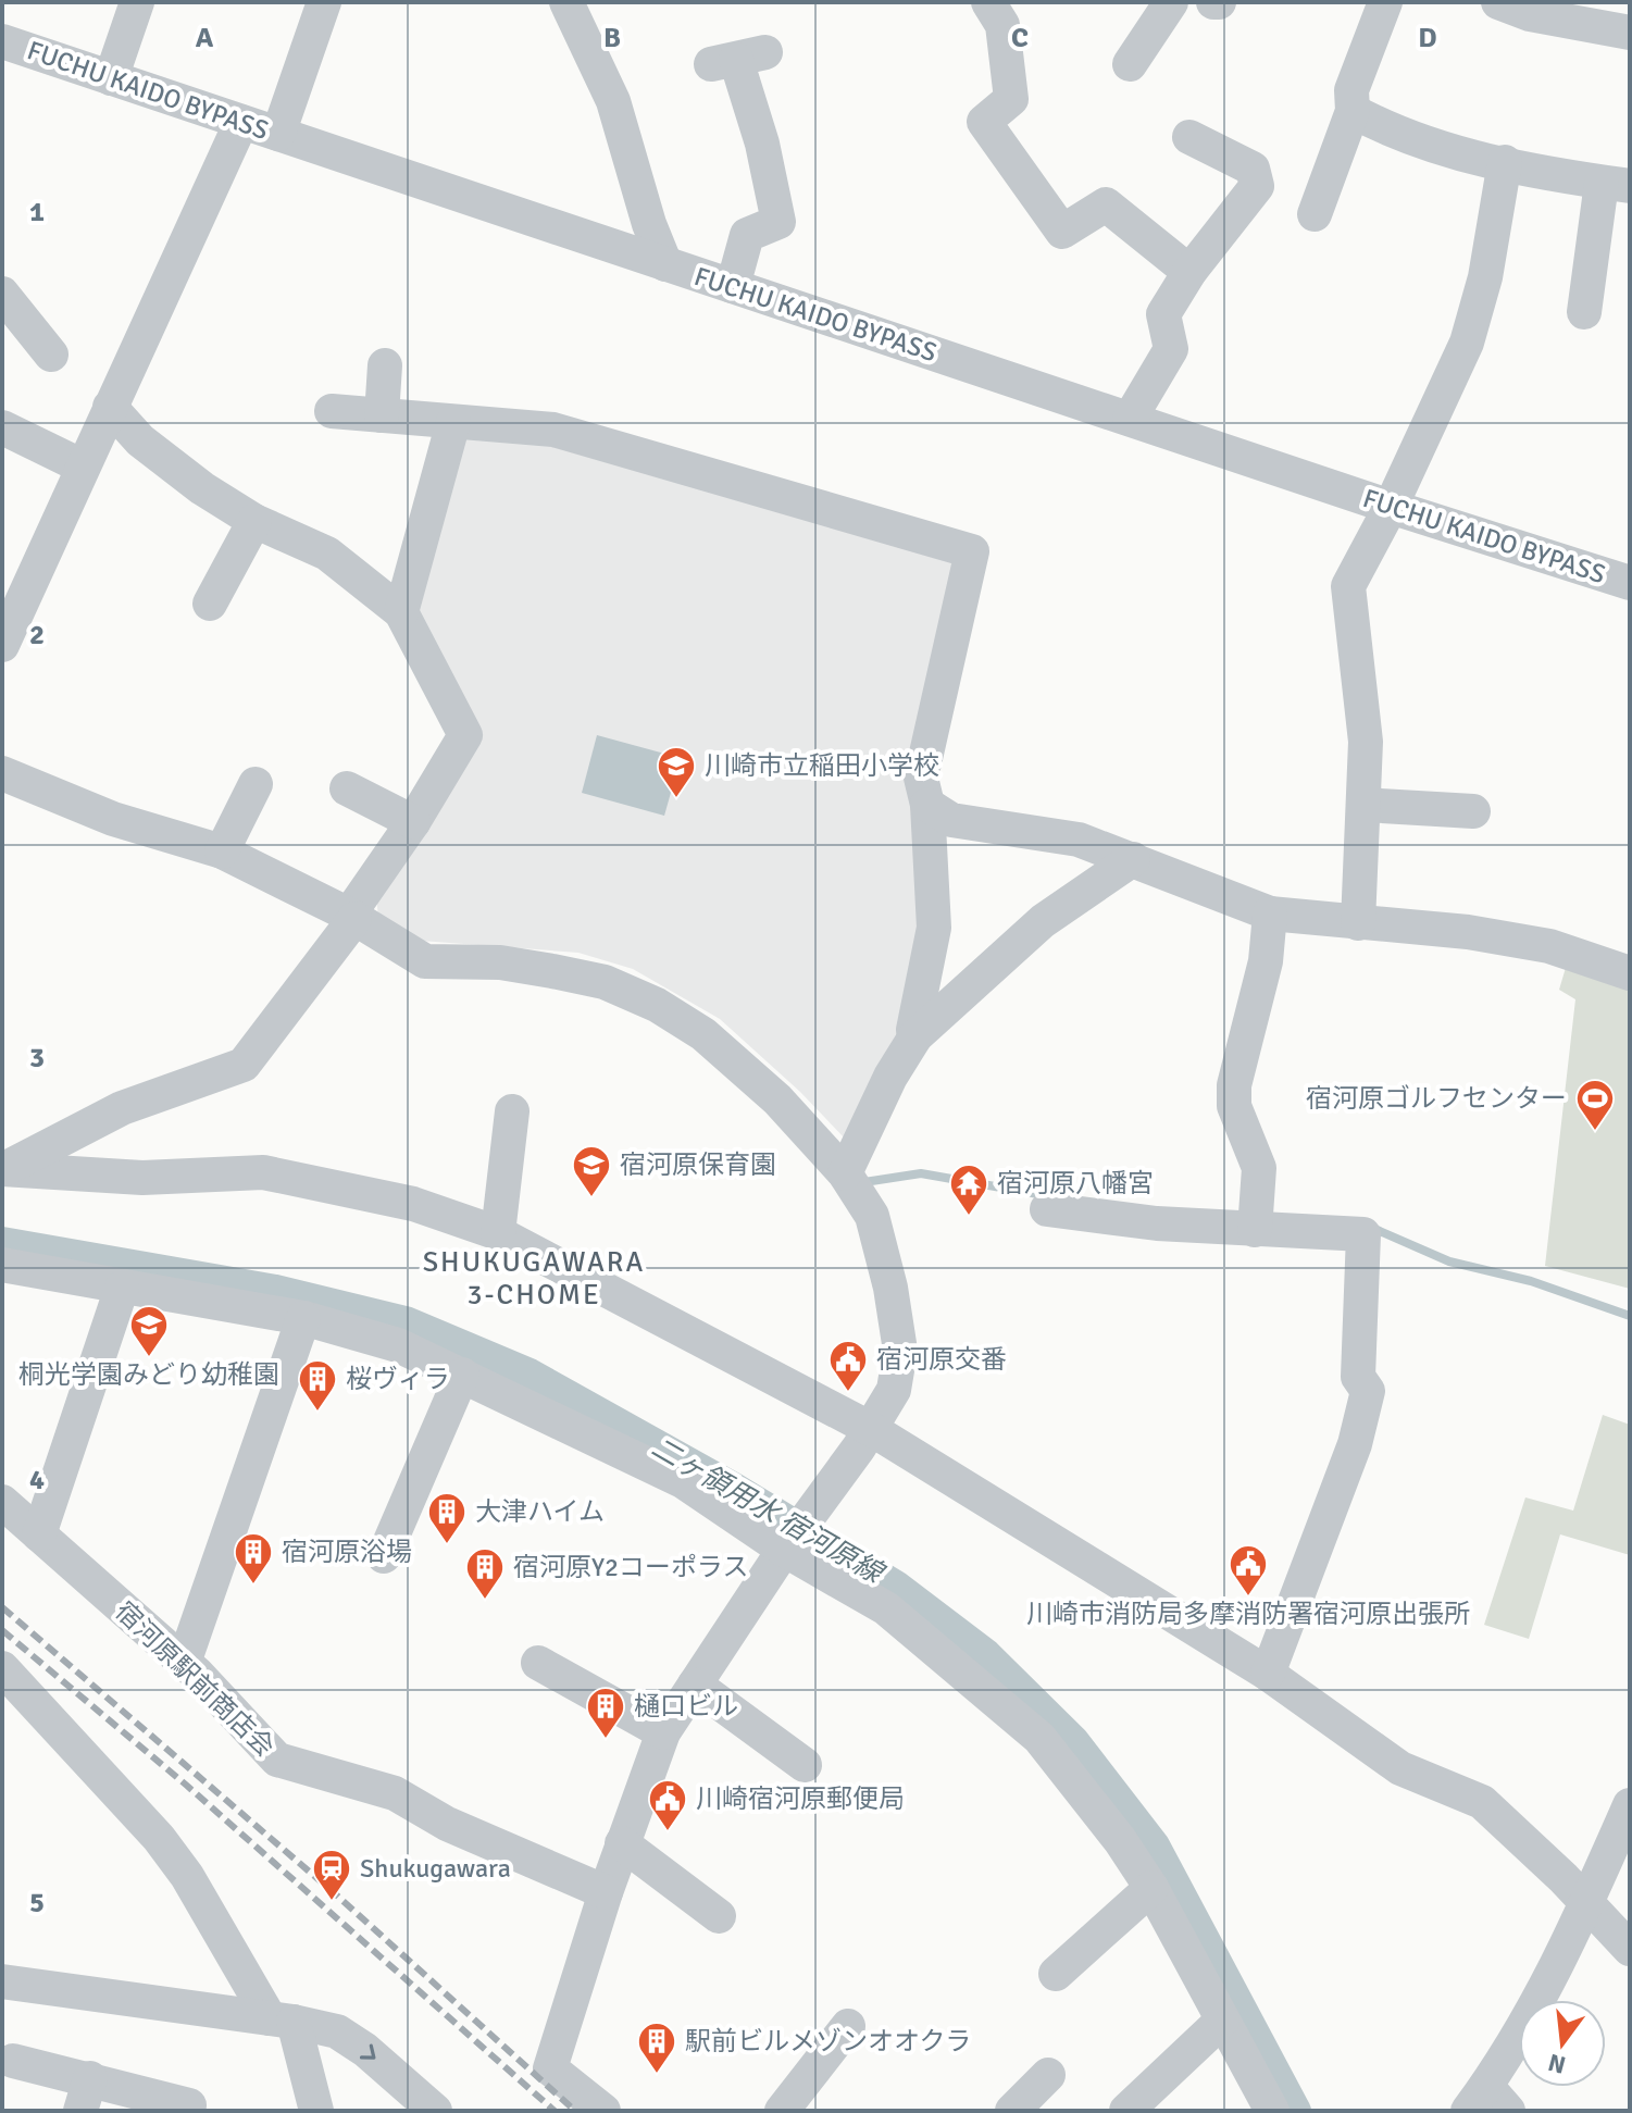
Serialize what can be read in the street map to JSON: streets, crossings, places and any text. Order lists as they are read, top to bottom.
{
  "streets": {
    "street": ["FUCHU KAIDO BYPASS", "宿河原駅前商店会"]
  },
  "districts": ["SHUKUGAWARA 3-CHOME"],
  "water": ["二ヶ領用水 宿河原線"],
  "places": {
    "school or university": ["川崎市立稲田小学校", "宿河原保育園", "桐光学園みどり幼稚園"],
    "sports": ["宿河原ゴルフセンター"],
    "temple": ["宿河原八幡宮"],
    "public building": ["宿河原交番", "川崎市消防局多摩消防署宿河原出張所", "川崎宿河原郵便局"],
    "building": [
      "桜ヴィラ",
      "大津ハイム",
      "宿河原浴場",
      "宿河原Y2コーポラス",
      "樋口ビル",
      "駅前ビルメゾンオオクラ"
    ],
    "station": ["Shukugawara"]
  },
  "north": "bottom",
  "grid": {
    "columns": [
      "A",
      "B",
      "C",
      "D"
    ],
    "rows": [
      "1",
      "2",
      "3",
      "4",
      "5"
    ]
  }
}
